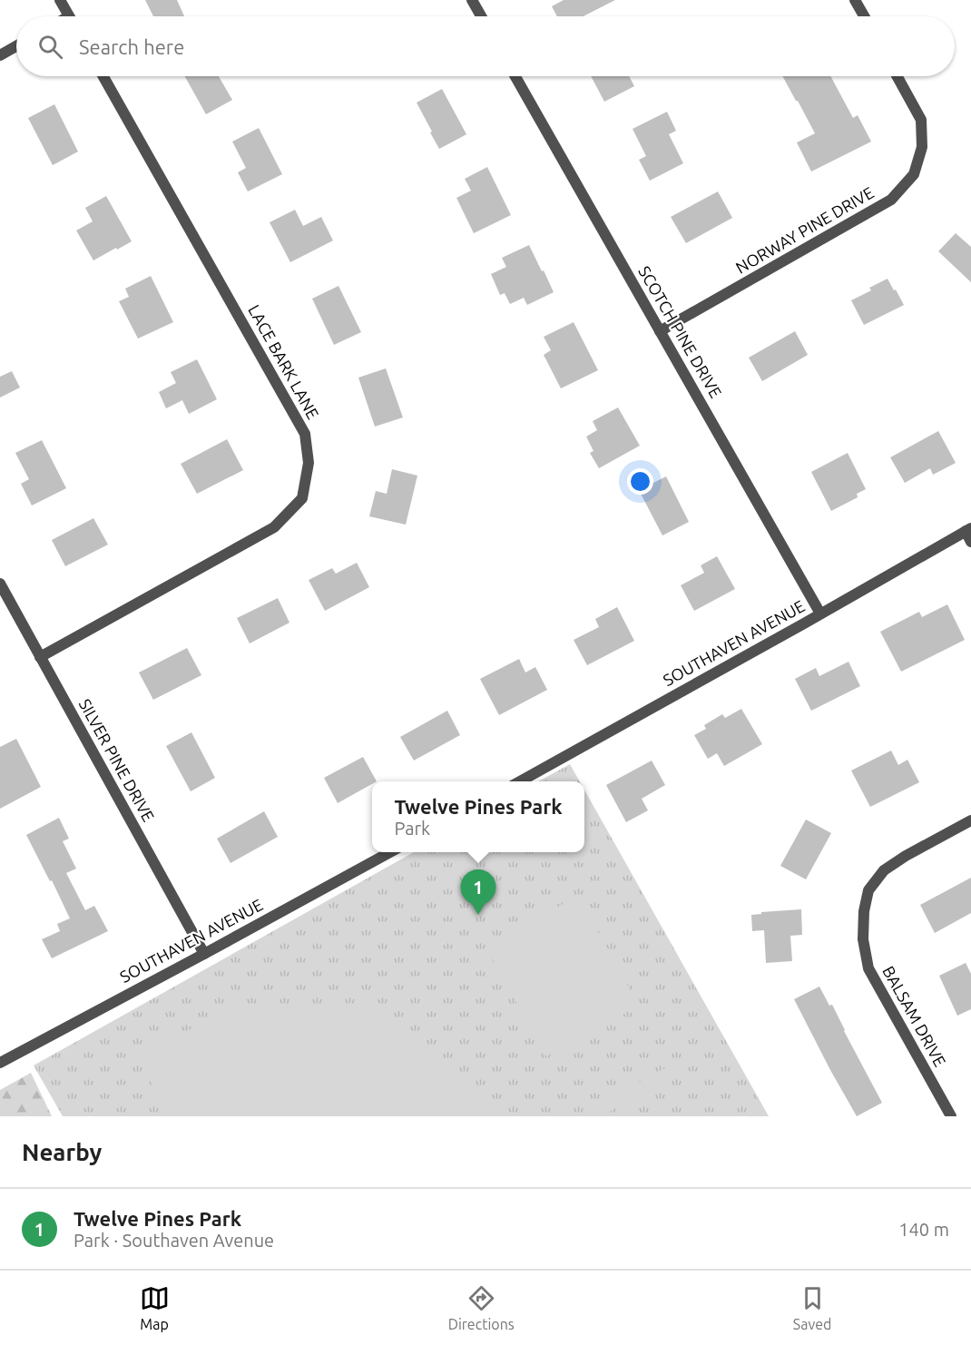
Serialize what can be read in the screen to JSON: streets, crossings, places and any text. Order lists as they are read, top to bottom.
{
  "streets": {
    "street": [
      "NORWAY PINE DRIVE",
      "SCOTCH PINE DRIVE",
      "LACE BARK LANE",
      "SOUTHAVEN AVENUE",
      "SILVER PINE DRIVE",
      "BALSAM DRIVE"
    ]
  },
  "crossings": [
    ["NORWAY PINE DRIVE", "SCOTCH PINE DRIVE"],
    ["SCOTCH PINE DRIVE", "SOUTHAVEN AVENUE"],
    ["LACE BARK LANE", "SILVER PINE DRIVE"],
    ["SOUTHAVEN AVENUE", "SILVER PINE DRIVE"]
  ],
  "page": {
    "search": "Search here",
    "popup": ["Twelve Pines Park", "Park"],
    "pins": "1",
    "heading": "Nearby",
    "list": [
      {
        "mark": "1",
        "name": "Twelve Pines Park",
        "note": "Park · Southaven Avenue",
        "value": "140 m"
      }
    ],
    "nav": ["Map", "Directions", "Saved"]
  }
}
